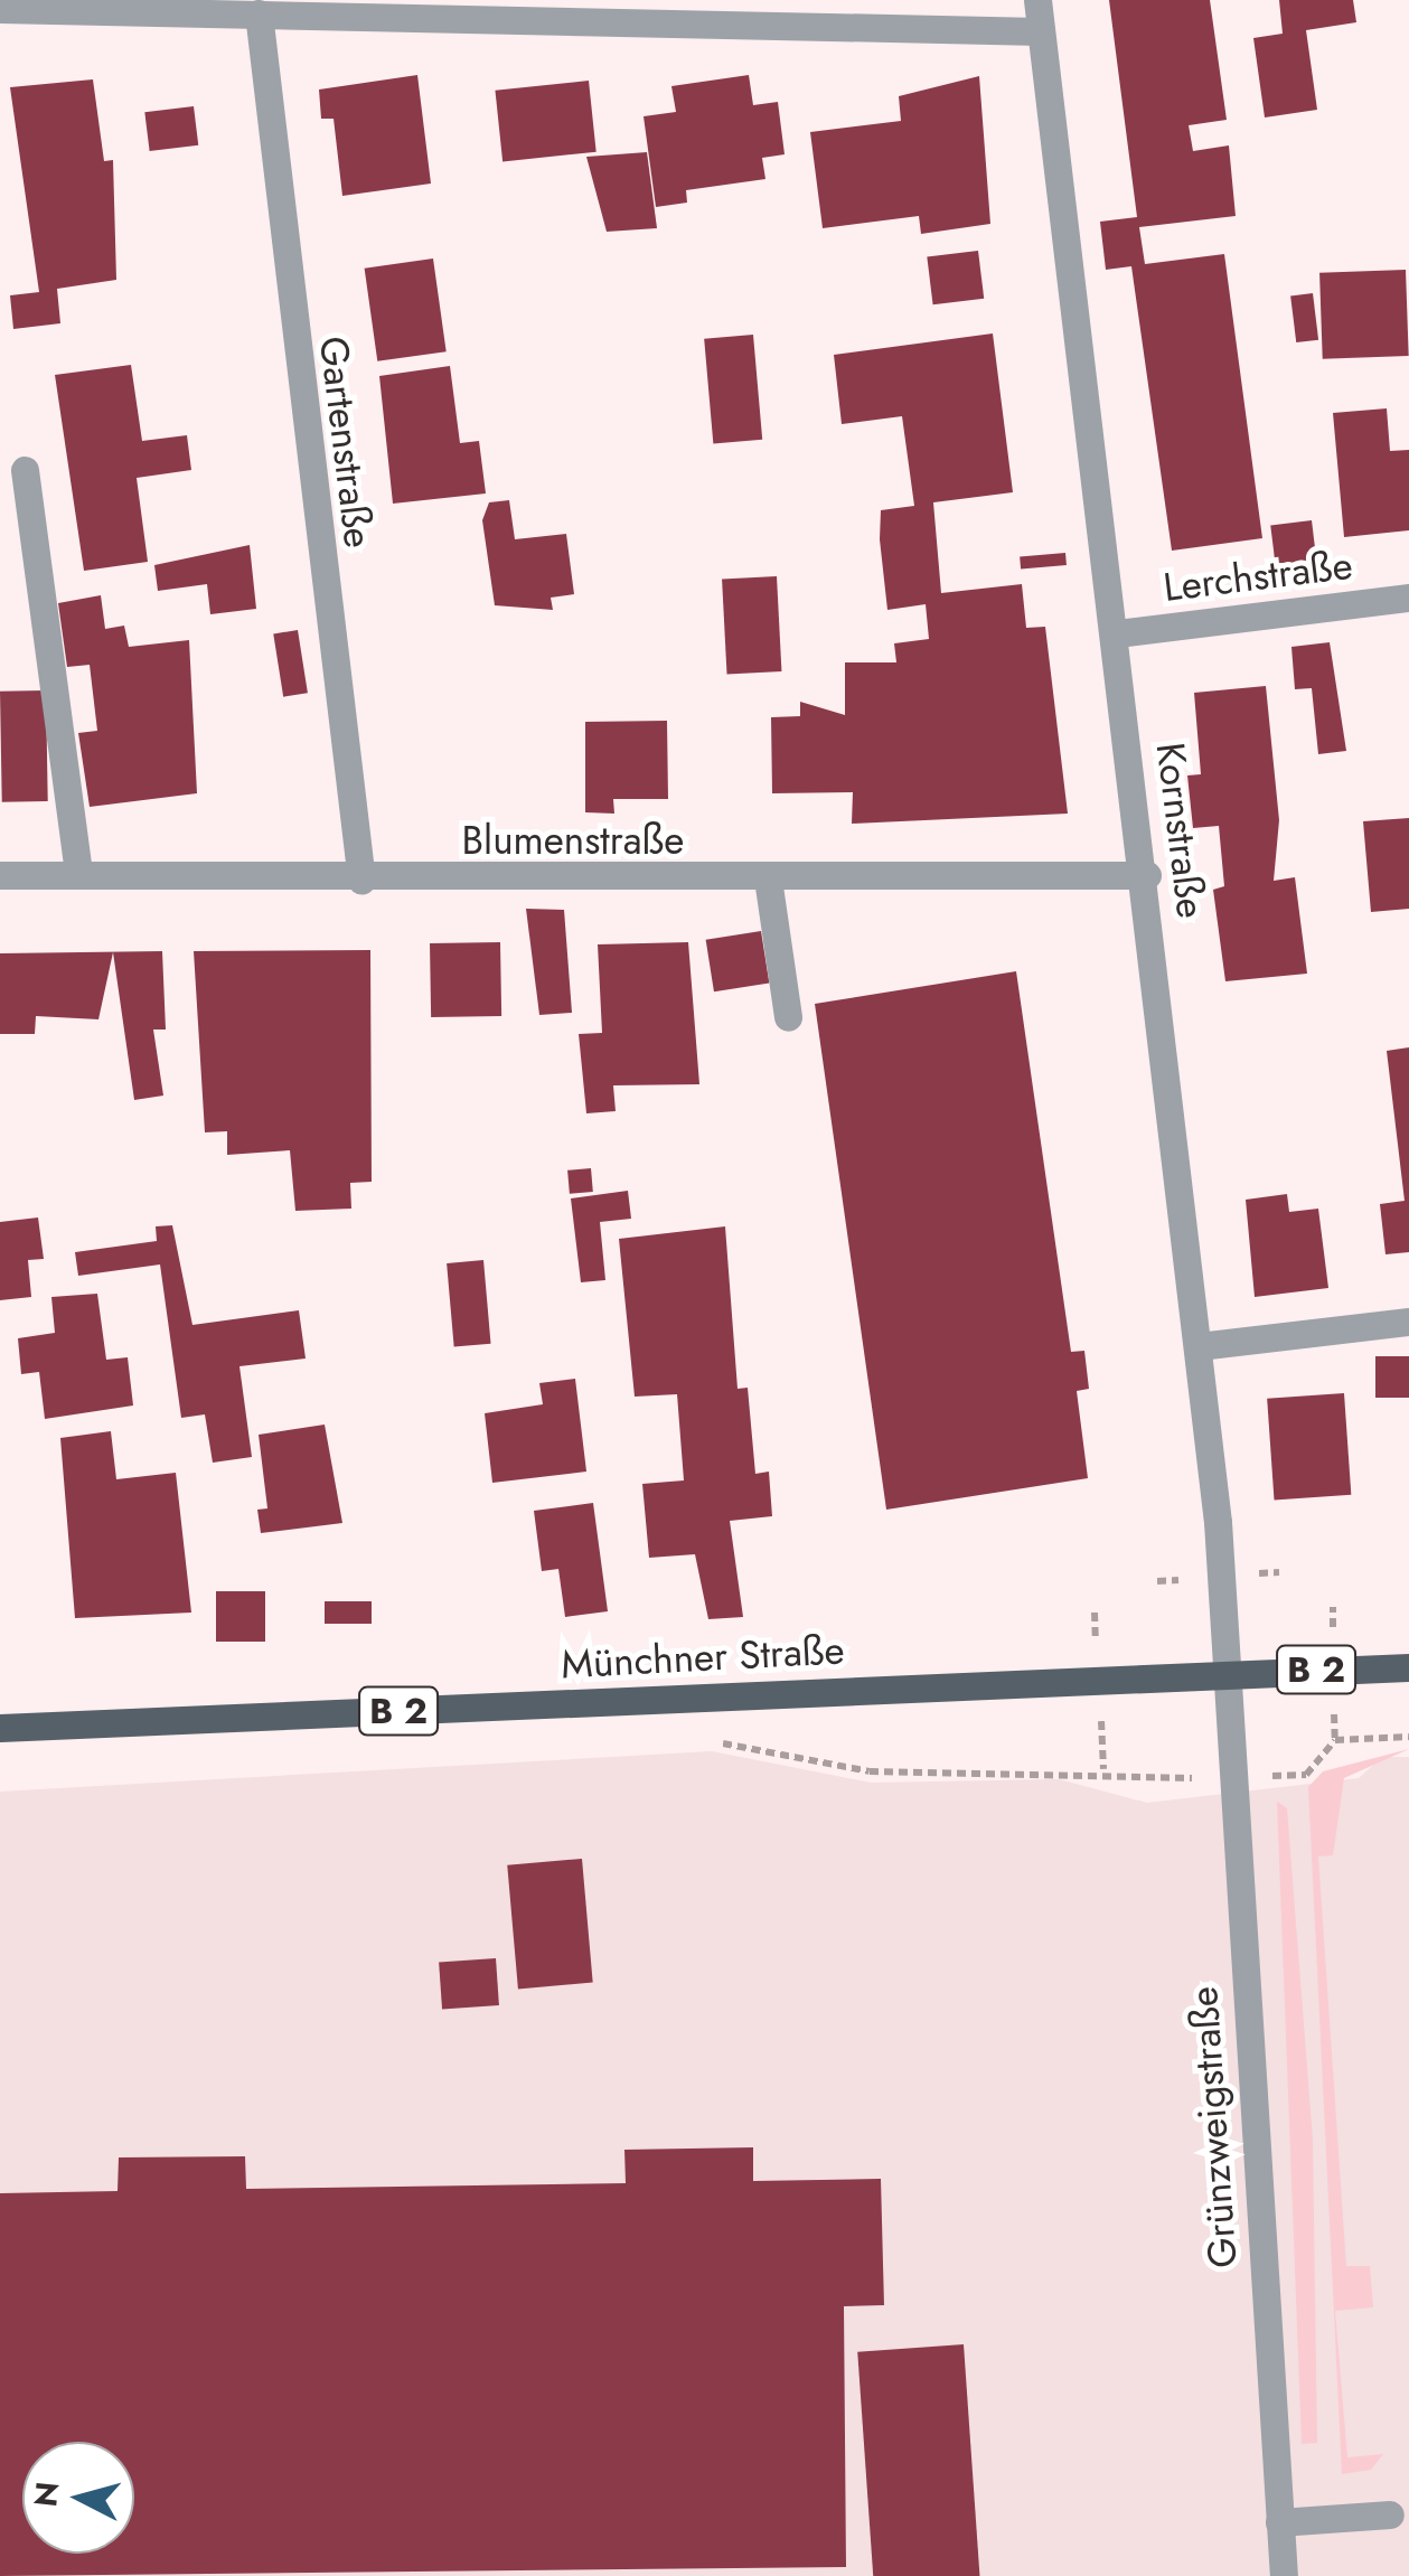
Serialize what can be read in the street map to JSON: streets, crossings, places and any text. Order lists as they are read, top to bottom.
{
  "streets": {
    "main road": ["Münchner Straße", "B 2"],
    "street": [
      "Gartenstraße",
      "Lerchstraße",
      "Kornstraße",
      "Blumenstraße",
      "Grünzweigstraße"
    ]
  },
  "crossings": [
    ["Gartenstraße", "Blumenstraße"],
    ["Lerchstraße", "Kornstraße"],
    ["Kornstraße", "Blumenstraße"],
    ["Kornstraße", "Münchner Straße"],
    ["Kornstraße", "Grünzweigstraße"],
    ["Münchner Straße", "Grünzweigstraße"]
  ],
  "north": "left"
}
